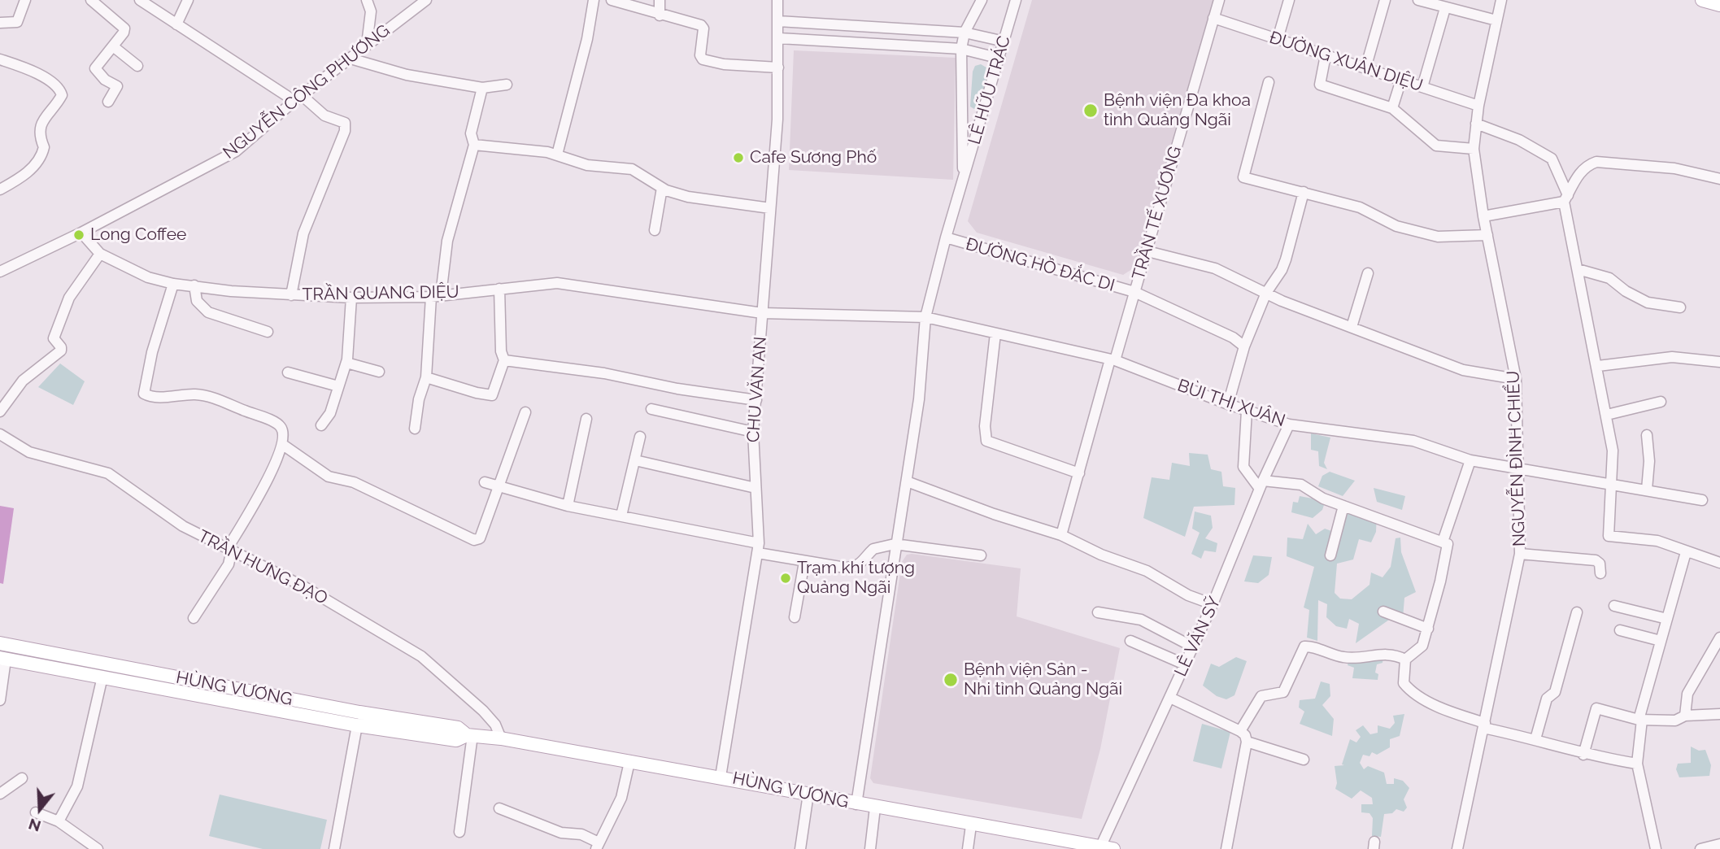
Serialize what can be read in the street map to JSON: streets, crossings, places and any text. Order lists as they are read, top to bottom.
{
  "streets": {
    "main road": ["HÙNG VƯƠNG"],
    "street": [
      "ĐƯỜNG XUÂN DIỆU",
      "LÊ HỮU TRÁC",
      "NGUYỄN CÔNG PHƯƠNG",
      "TRẦN TẾ XƯƠNG",
      "ĐƯỜNG HỒ ĐẮC DI",
      "TRẦN QUANG DIỆU",
      "CHU VĂN AN",
      "BÙI THỊ XUÂN",
      "NGUYỄN ĐÌNH CHIỂU",
      "TRẦN HƯNG ĐẠO",
      "LÊ VĂN SỸ"
    ]
  },
  "crossings": [
    ["ĐƯỜNG XUÂN DIỆU", "TRẦN TẾ XƯƠNG"],
    ["ĐƯỜNG XUÂN DIỆU", "NGUYỄN ĐÌNH CHIỂU"],
    ["LÊ HỮU TRÁC", "ĐƯỜNG HỒ ĐẮC DI"],
    ["LÊ HỮU TRÁC", "BÙI THỊ XUÂN"],
    ["LÊ HỮU TRÁC", "HÙNG VƯƠNG"],
    ["NGUYỄN CÔNG PHƯƠNG", "TRẦN QUANG DIỆU"],
    ["TRẦN TẾ XƯƠNG", "ĐƯỜNG HỒ ĐẮC DI"],
    ["TRẦN TẾ XƯƠNG", "BÙI THỊ XUÂN"],
    ["TRẦN QUANG DIỆU", "CHU VĂN AN"],
    ["TRẦN QUANG DIỆU", "BÙI THỊ XUÂN"],
    ["CHU VĂN AN", "BÙI THỊ XUÂN"],
    ["CHU VĂN AN", "HÙNG VƯƠNG"],
    ["BÙI THỊ XUÂN", "NGUYỄN ĐÌNH CHIỂU"],
    ["BÙI THỊ XUÂN", "LÊ VĂN SỸ"],
    ["TRẦN HƯNG ĐẠO", "HÙNG VƯƠNG"],
    ["LÊ VĂN SỸ", "HÙNG VƯƠNG"]
  ],
  "places": [
    "Bệnh viện Đa khoa tỉnh Quảng Ngãi",
    "Cafe Sương Phố",
    "Long Coffee",
    "Trạm khí tượng Quảng Ngãi",
    "Bệnh viện Sản - Nhi tỉnh Quảng Ngãi"
  ],
  "north": "bottom"
}
